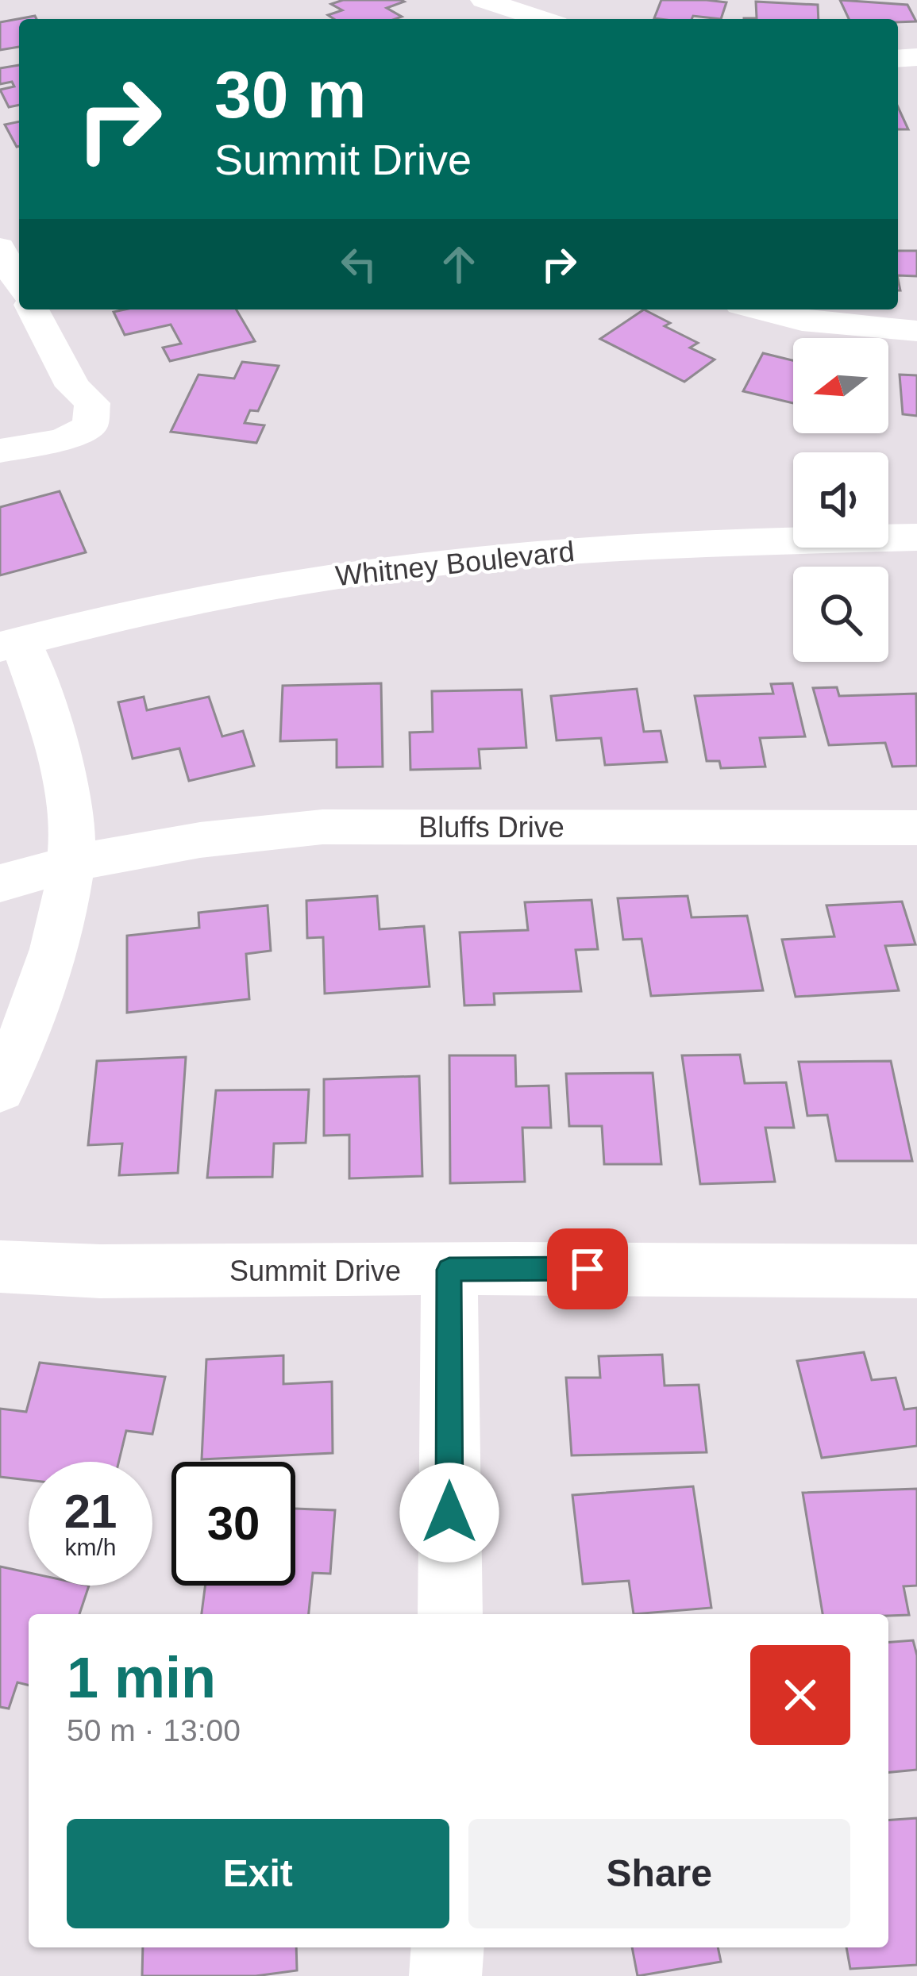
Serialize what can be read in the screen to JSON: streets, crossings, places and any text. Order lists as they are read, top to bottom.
{
  "streets": {
    "street": ["Whitney Boulevard", "Bluffs Drive", "Summit Drive"]
  },
  "north": "left",
  "page": {
    "turn": ["30 m", "Summit Drive"],
    "speed": "21 km/h",
    "limit": "30",
    "heading": ["1 min", "50 m · 13:00"],
    "buttons": ["Exit", "Share"]
  }
}
